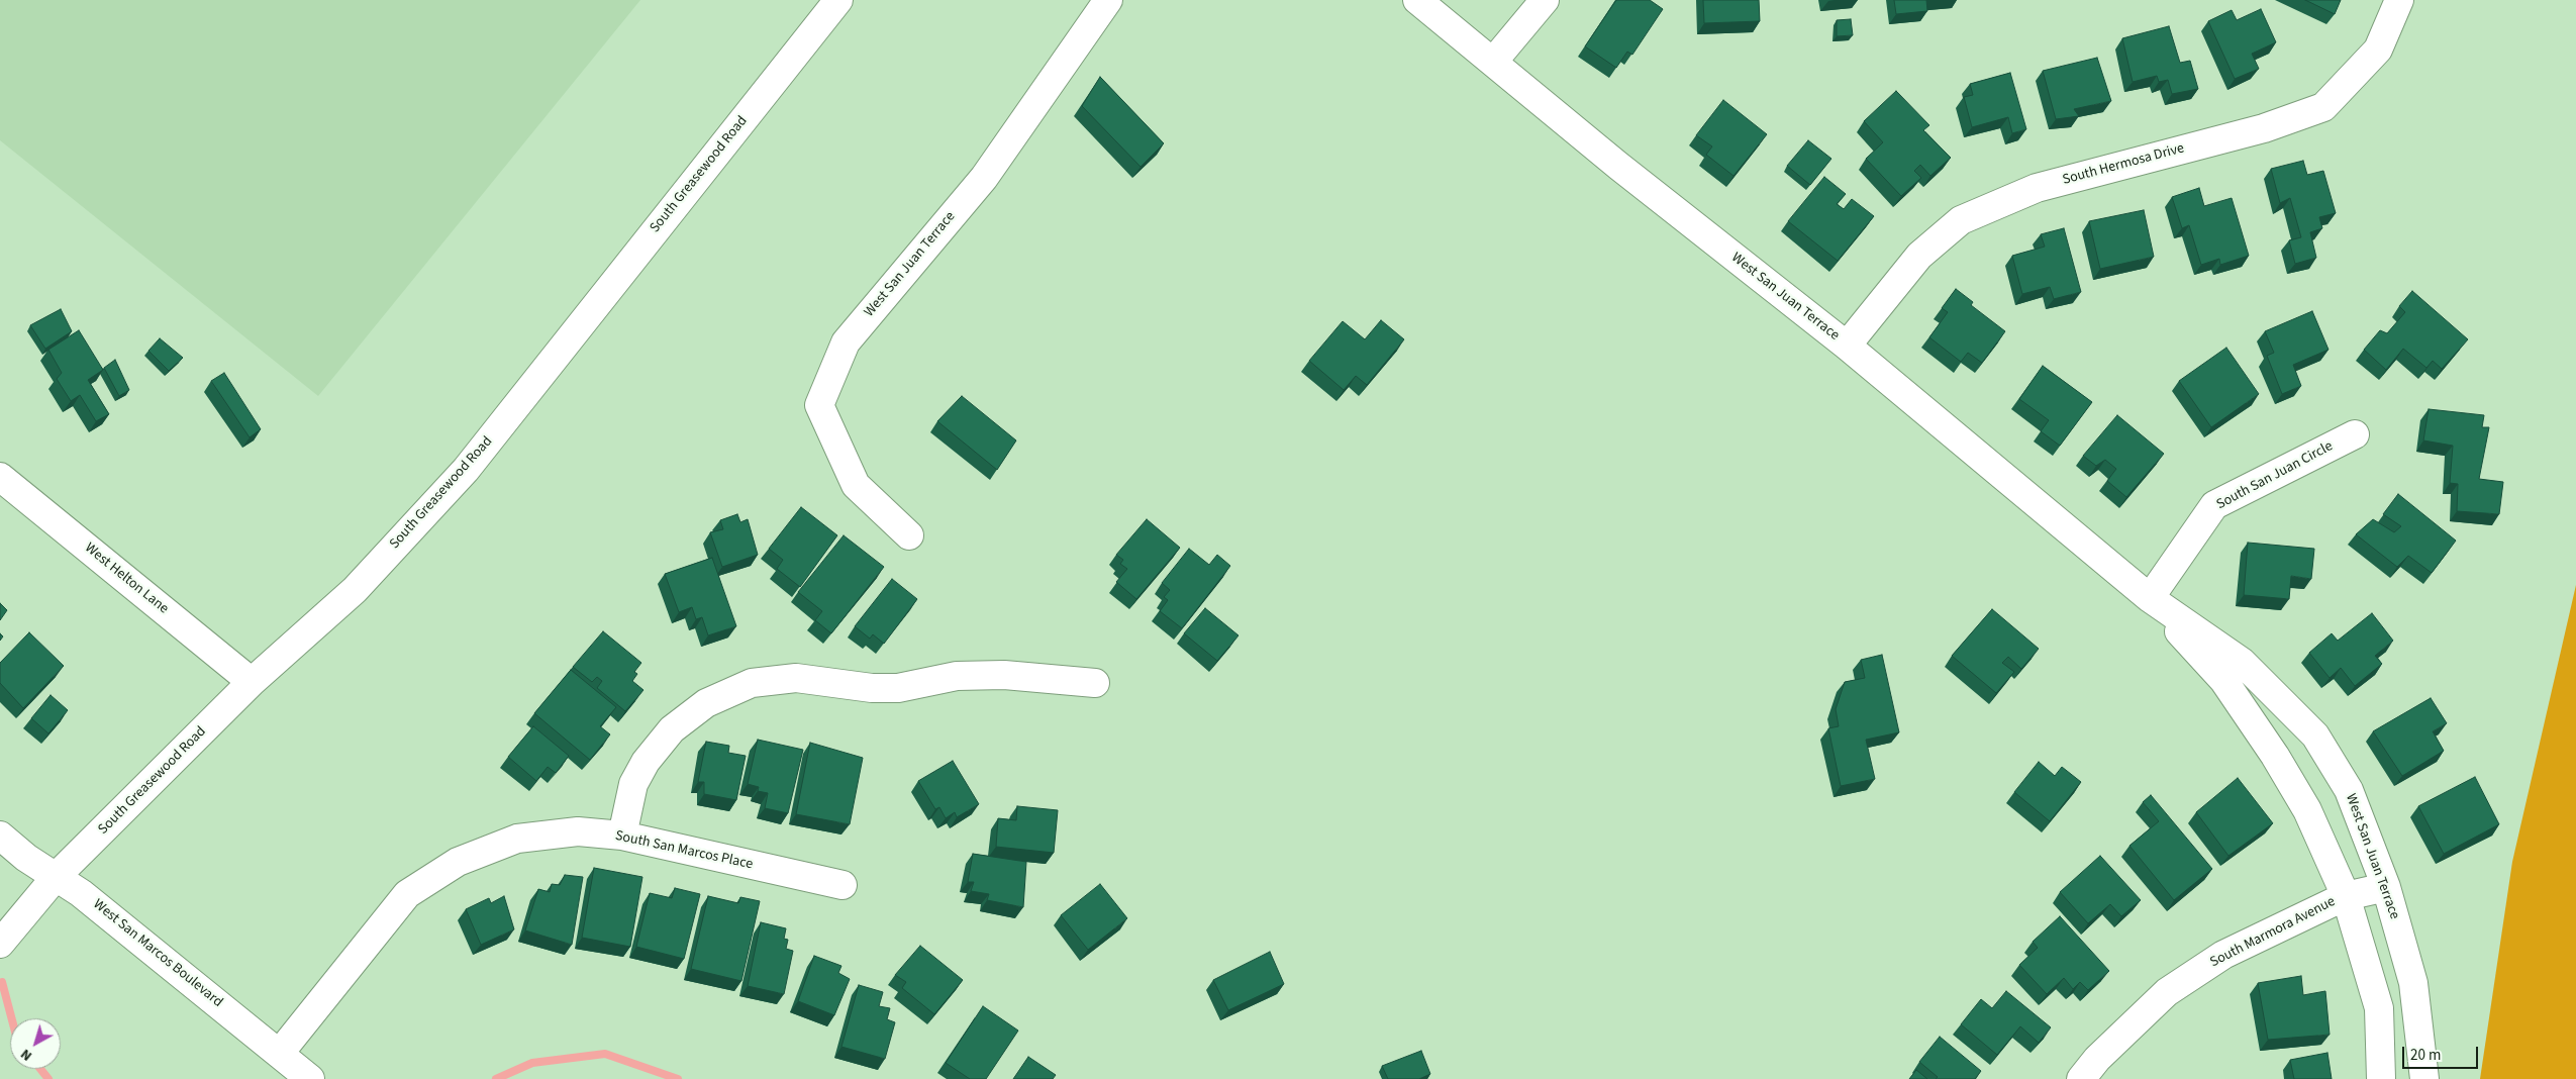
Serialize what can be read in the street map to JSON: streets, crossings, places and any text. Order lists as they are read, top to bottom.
{
  "streets": {
    "street": [
      "South Hermosa Drive",
      "South Greasewood Road",
      "West San Juan Terrace",
      "South San Juan Circle",
      "West Helton Lane",
      "South San Marcos Place",
      "South Marmora Avenue",
      "West San Marcos Boulevard"
    ]
  },
  "crossings": [
    ["South Hermosa Drive", "West San Juan Terrace"],
    ["South Greasewood Road", "West Helton Lane"],
    ["South Greasewood Road", "West San Marcos Boulevard"],
    ["West San Juan Terrace", "South San Juan Circle"],
    ["West San Juan Terrace", "South Marmora Avenue"],
    ["South San Marcos Place", "West San Marcos Boulevard"]
  ],
  "scale_bar": "20 m",
  "north": "bottom left"
}
